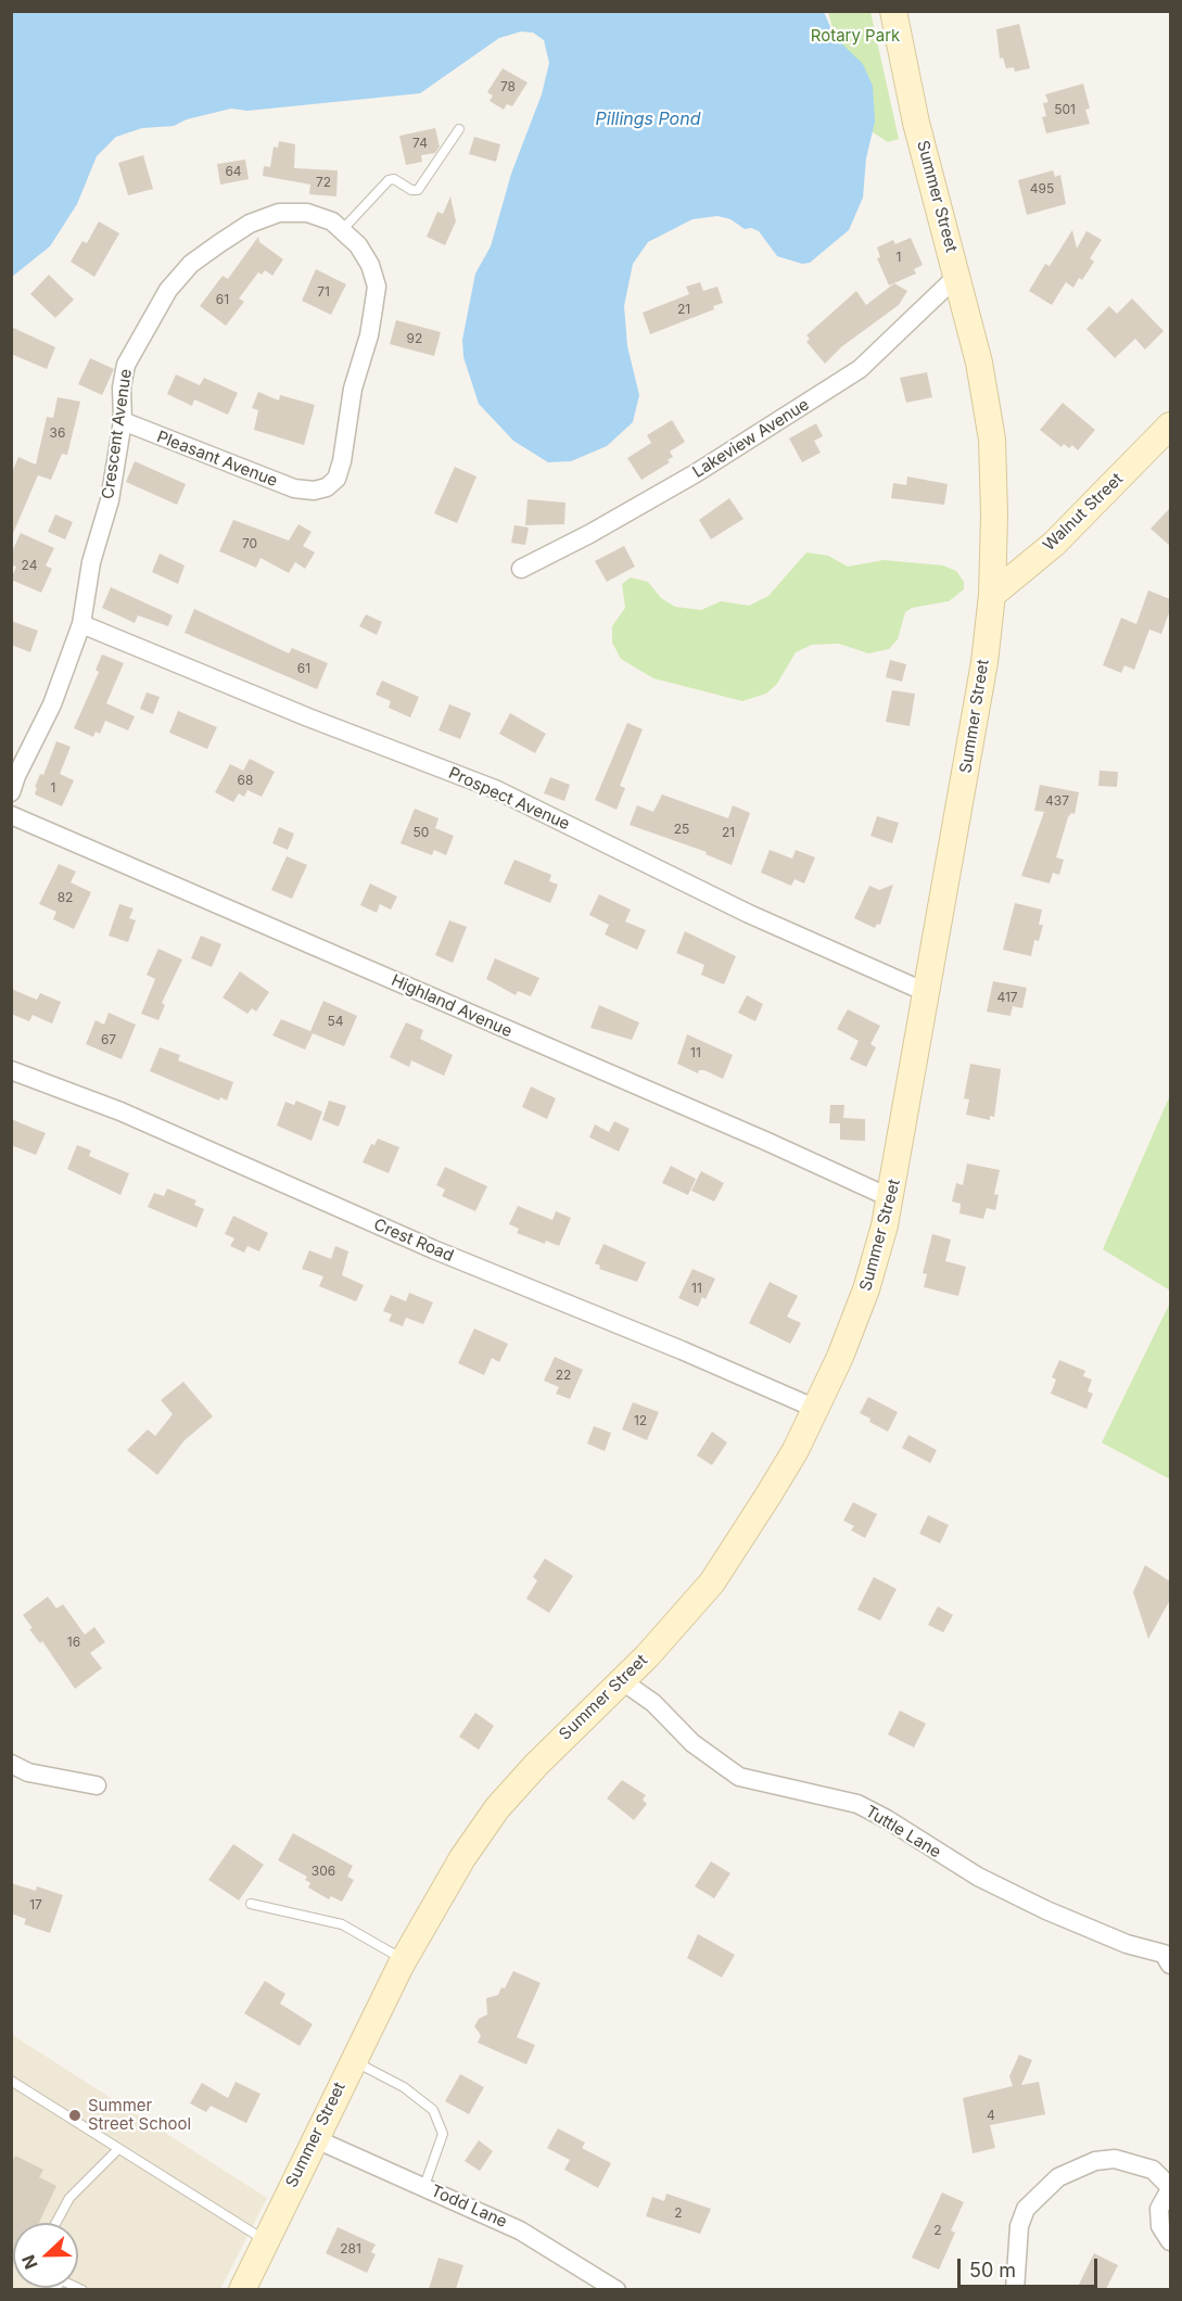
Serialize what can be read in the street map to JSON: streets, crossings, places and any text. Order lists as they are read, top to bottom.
{
  "streets": {
    "main road": ["Summer Street", "Walnut Street"],
    "street": [
      "Crescent Avenue",
      "Lakeview Avenue",
      "Pleasant Avenue",
      "Prospect Avenue",
      "Highland Avenue",
      "Crest Road",
      "Tuttle Lane",
      "Todd Lane"
    ]
  },
  "crossings": [
    ["Summer Street", "Lakeview Avenue"],
    ["Summer Street", "Walnut Street"],
    ["Summer Street", "Prospect Avenue"],
    ["Summer Street", "Highland Avenue"],
    ["Summer Street", "Crest Road"],
    ["Summer Street", "Tuttle Lane"],
    ["Summer Street", "Todd Lane"],
    ["Crescent Avenue", "Pleasant Avenue"],
    ["Crescent Avenue", "Prospect Avenue"]
  ],
  "water": ["Pillings Pond"],
  "parks": ["Rotary Park"],
  "places": ["Summer Street School"],
  "house_numbers": [
    "78",
    "501",
    "74",
    "64",
    "72",
    "495",
    "1",
    "71",
    "61",
    "21",
    "92",
    "36",
    "70",
    "24",
    "61",
    "68",
    "1",
    "437",
    "25",
    "50",
    "21",
    "82",
    "417",
    "54",
    "67",
    "11",
    "11",
    "22",
    "12",
    "16",
    "306",
    "17",
    "4",
    "2",
    "2",
    "281"
  ],
  "scale_bar": "50 m",
  "north": "left"
}
